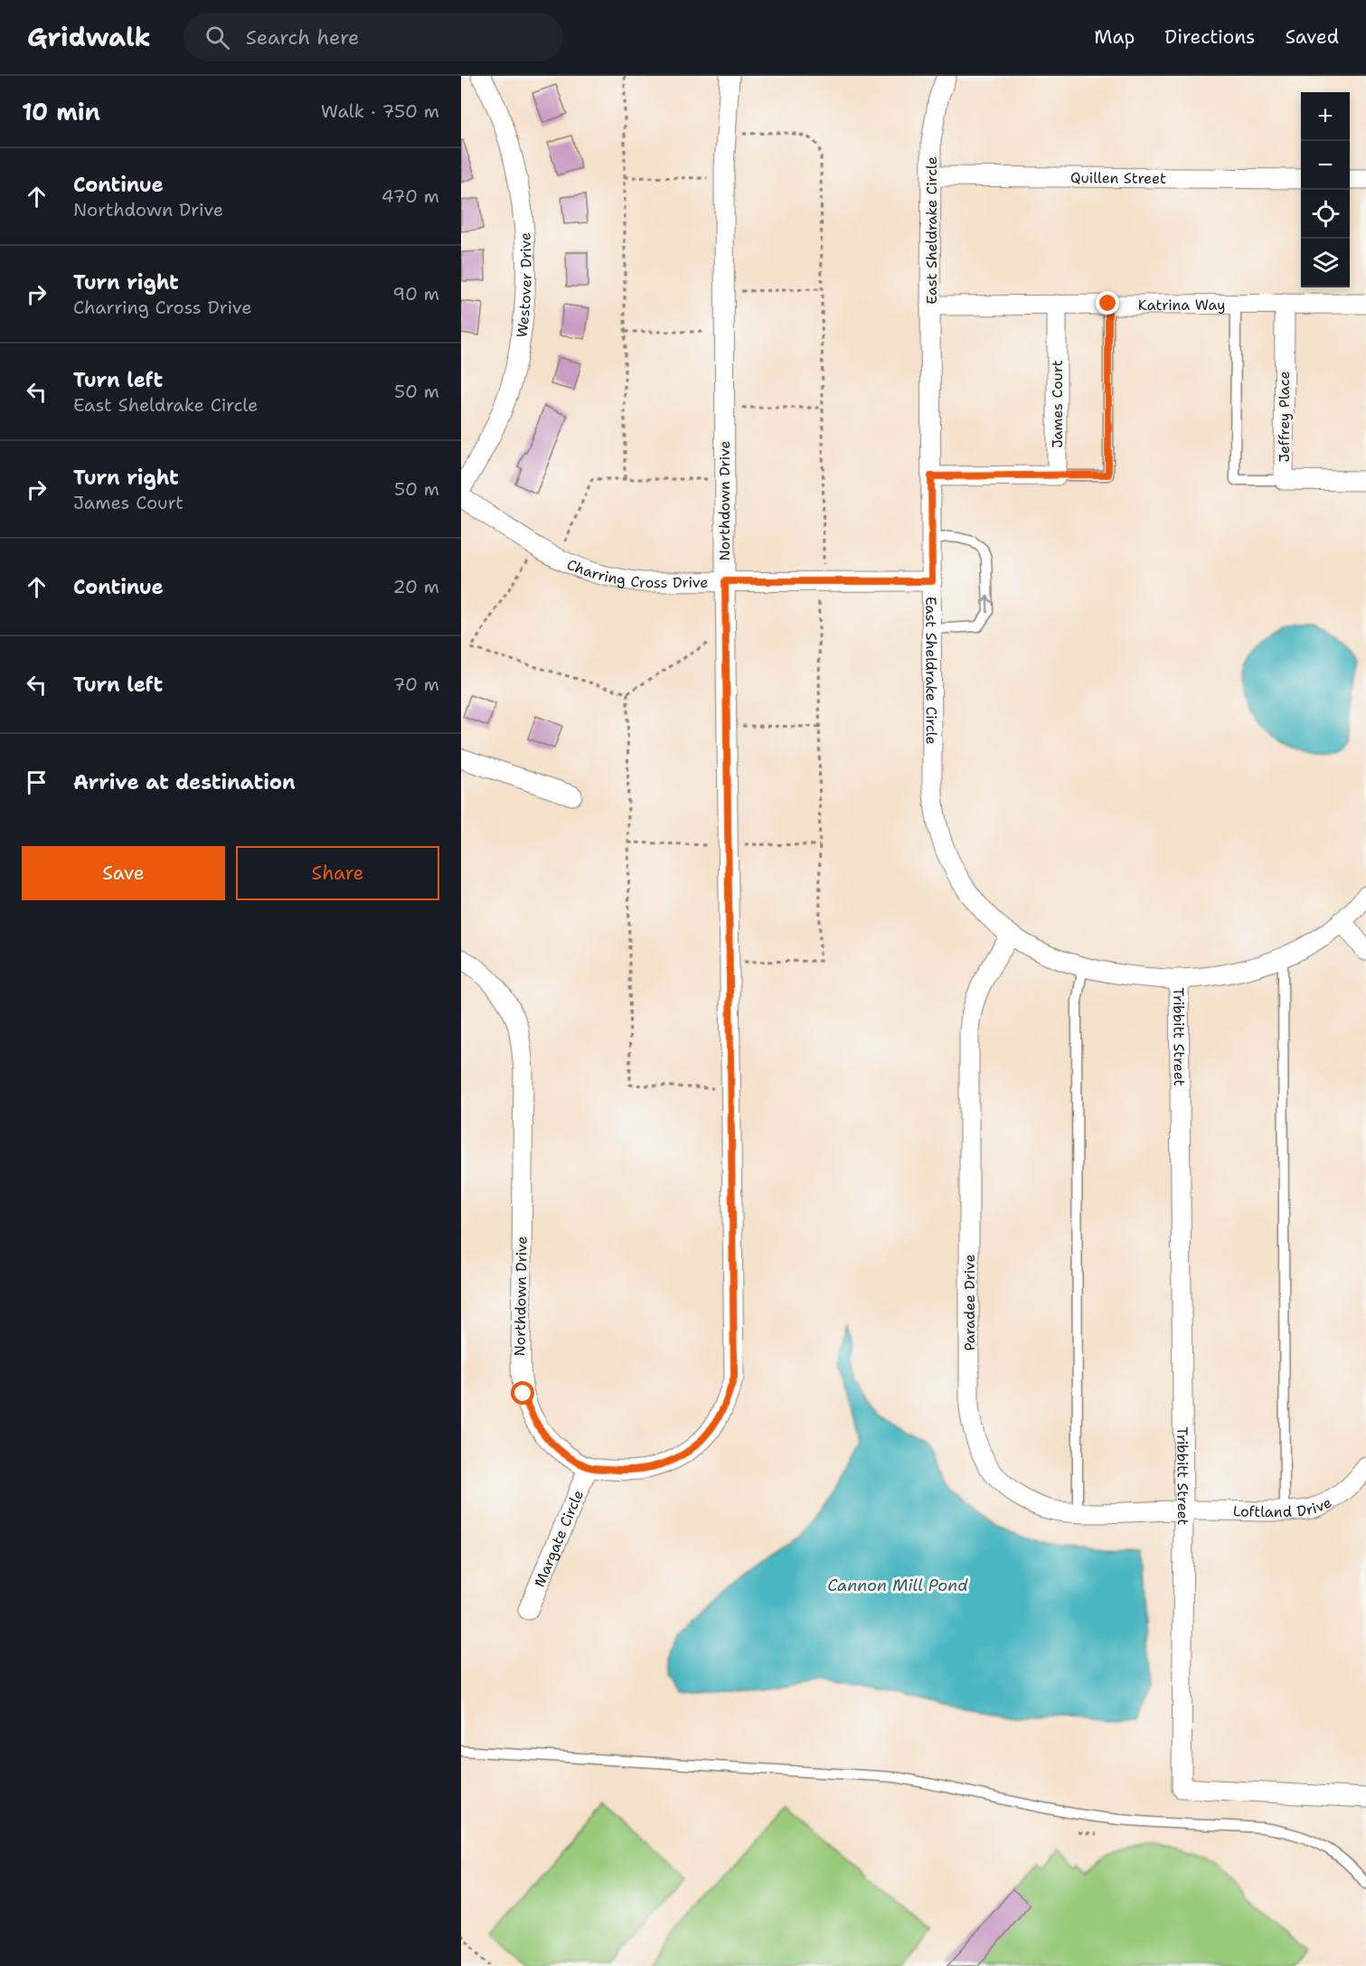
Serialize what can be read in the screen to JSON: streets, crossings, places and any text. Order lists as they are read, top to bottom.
{
  "streets": {
    "street": [
      "Quillen Street",
      "East Sheldrake Circle",
      "Westover Drive",
      "Katrina Way",
      "James Court",
      "Jeffrey Place",
      "Northdown Drive",
      "Charring Cross Drive",
      "Tribbitt Street",
      "Paradee Drive",
      "Loftland Drive",
      "Margate Circle"
    ]
  },
  "crossings": [
    ["Quillen Street", "East Sheldrake Circle"],
    ["East Sheldrake Circle", "Katrina Way"],
    ["East Sheldrake Circle", "Charring Cross Drive"],
    ["East Sheldrake Circle", "Tribbitt Street"],
    ["East Sheldrake Circle", "Paradee Drive"],
    ["Katrina Way", "James Court"],
    ["Katrina Way", "Jeffrey Place"],
    ["Northdown Drive", "Charring Cross Drive"],
    ["Northdown Drive", "Margate Circle"],
    ["Tribbitt Street", "Paradee Drive"],
    ["Tribbitt Street", "Loftland Drive"],
    ["Paradee Drive", "Loftland Drive"]
  ],
  "water": ["Cannon Mill Pond"],
  "page": {
    "header": "Gridwalk",
    "search": "Search here",
    "nav": ["Map", "Directions", "Saved"],
    "heading": ["10 min", "Walk · 750 m"],
    "map_buttons": ["+", "−"],
    "list": [
      ["Continue", "Northdown Drive", "470 m"],
      ["Turn right", "Charring Cross Drive", "90 m"],
      ["Turn left", "East Sheldrake Circle", "50 m"],
      ["Turn right", "James Court", "50 m"],
      ["Continue", "20 m"],
      ["Turn left", "70 m"],
      "Arrive at destination"
    ],
    "buttons": ["Save", "Share"]
  }
}
